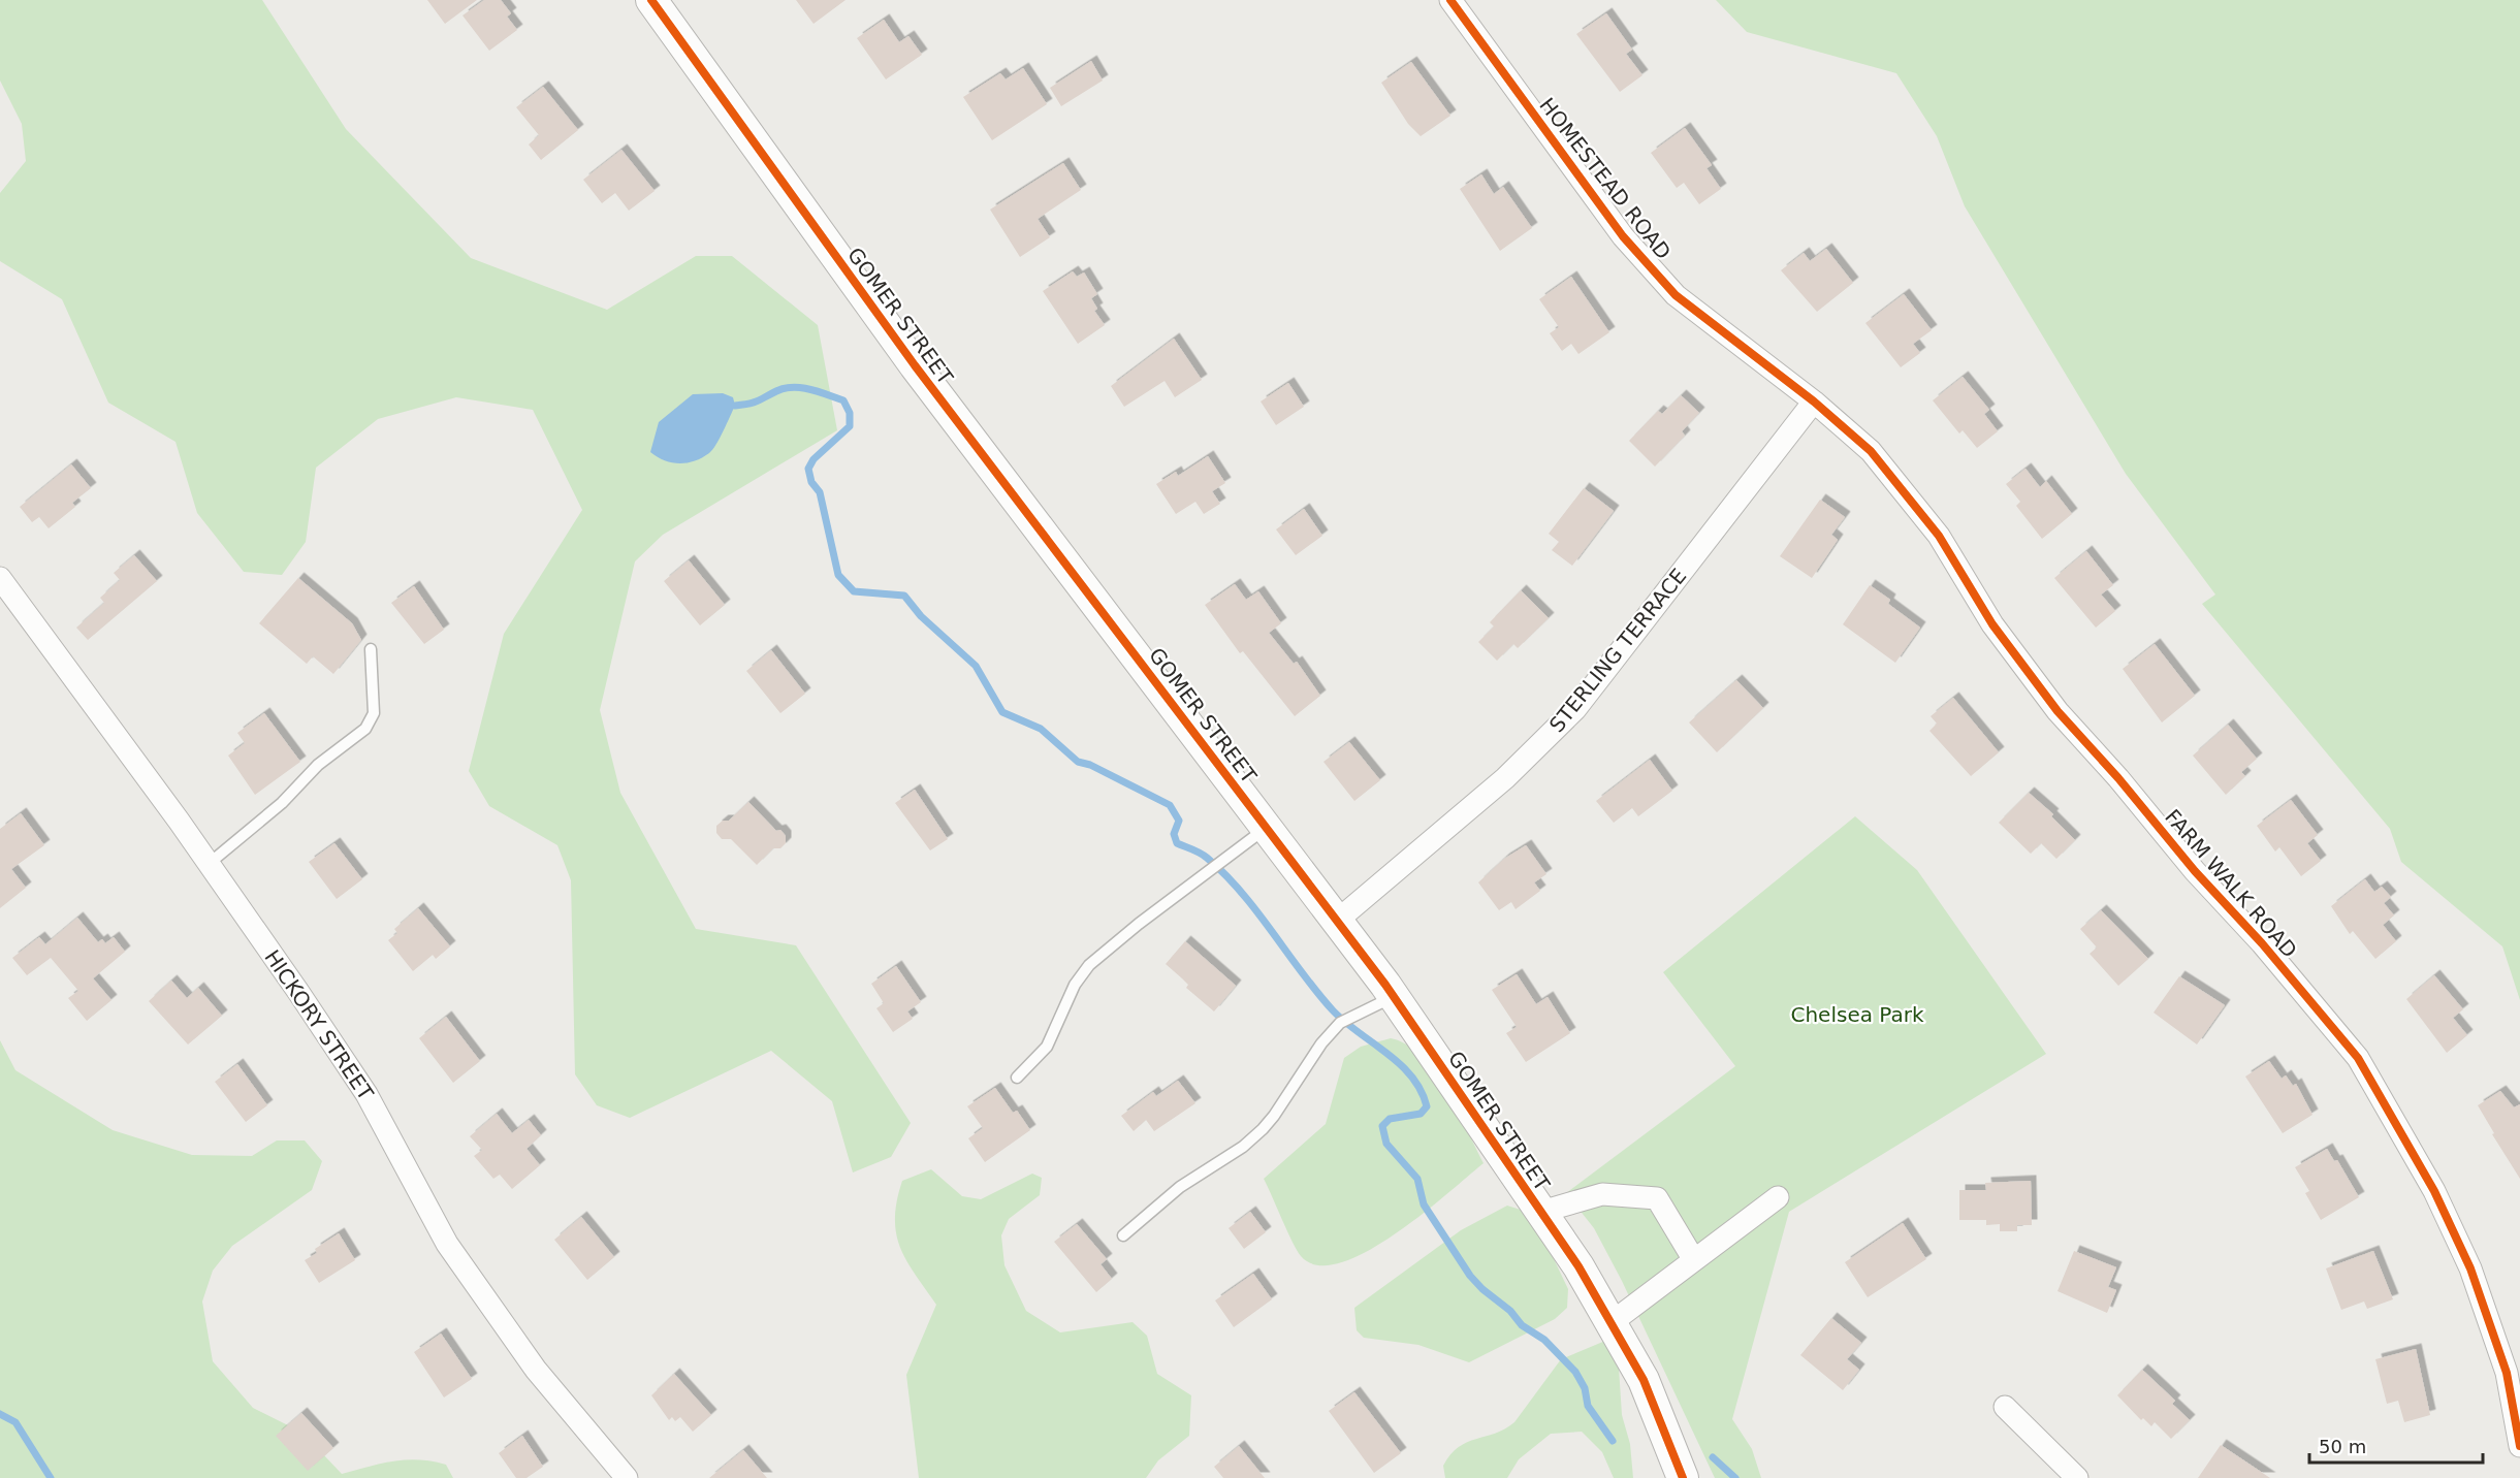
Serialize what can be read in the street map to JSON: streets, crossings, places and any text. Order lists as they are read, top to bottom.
{
  "streets": {
    "street": [
      "HOMESTEAD ROAD",
      "GOMER STREET",
      "STERLING TERRACE",
      "FARM WALK ROAD",
      "HICKORY STREET"
    ]
  },
  "crossings": [
    ["HOMESTEAD ROAD", "STERLING TERRACE"],
    ["HOMESTEAD ROAD", "FARM WALK ROAD"],
    ["GOMER STREET", "STERLING TERRACE"],
    ["STERLING TERRACE", "FARM WALK ROAD"]
  ],
  "parks": ["Chelsea Park"],
  "scale_bar": "50 m"
}
